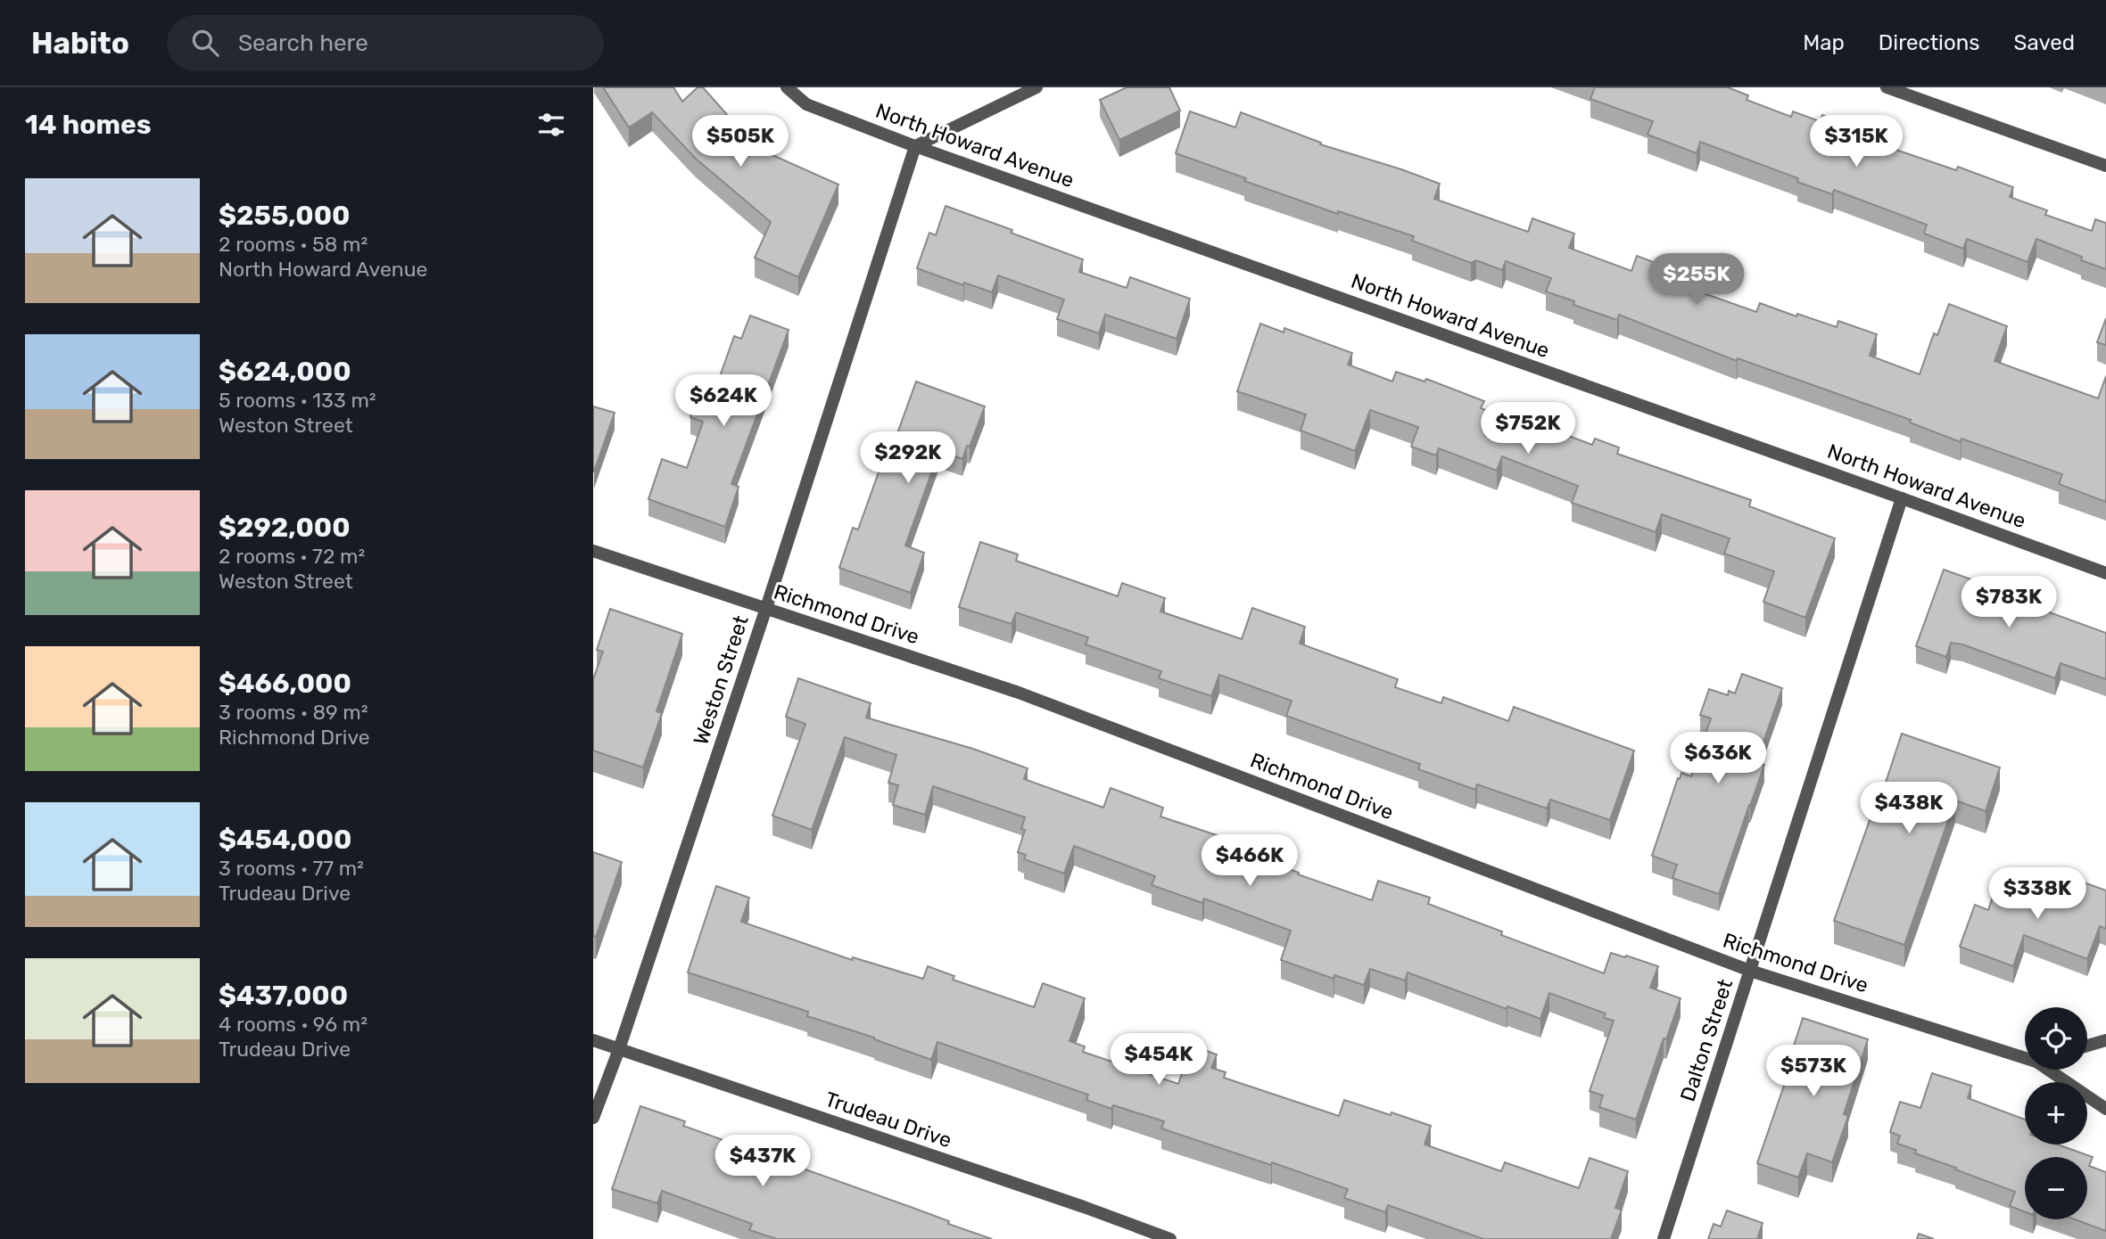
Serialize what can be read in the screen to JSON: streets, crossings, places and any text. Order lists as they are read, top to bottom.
{
  "streets": {
    "street": [
      "North Howard Avenue",
      "Richmond Drive",
      "Weston Street",
      "Dalton Street",
      "Trudeau Drive"
    ]
  },
  "crossings": [
    ["North Howard Avenue", "Weston Street"],
    ["North Howard Avenue", "Dalton Street"],
    ["Richmond Drive", "Weston Street"],
    ["Richmond Drive", "Dalton Street"],
    ["Weston Street", "Trudeau Drive"]
  ],
  "page": {
    "header": "Habito",
    "search": "Search here",
    "nav": ["Map", "Directions", "Saved"],
    "heading": "14 homes",
    "price": [
      "$505K",
      "$315K",
      "$255K",
      "$624K",
      "$752K",
      "$292K",
      "$783K",
      "$636K",
      "$438K",
      "$466K",
      "$338K",
      "$454K",
      "$573K",
      "$437K"
    ],
    "list": [
      {
        "name": "$255,000",
        "note": "2 rooms · 58 m² · North Howard Avenue"
      },
      {
        "name": "$624,000",
        "note": "5 rooms · 133 m² · Weston Street"
      },
      {
        "name": "$292,000",
        "note": "2 rooms · 72 m² · Weston Street"
      },
      {
        "name": "$466,000",
        "note": "3 rooms · 89 m² · Richmond Drive"
      },
      {
        "name": "$454,000",
        "note": "3 rooms · 77 m² · Trudeau Drive"
      },
      {
        "name": "$437,000",
        "note": "4 rooms · 96 m² · Trudeau Drive"
      }
    ],
    "map_buttons": ["+", "−"]
  }
}
